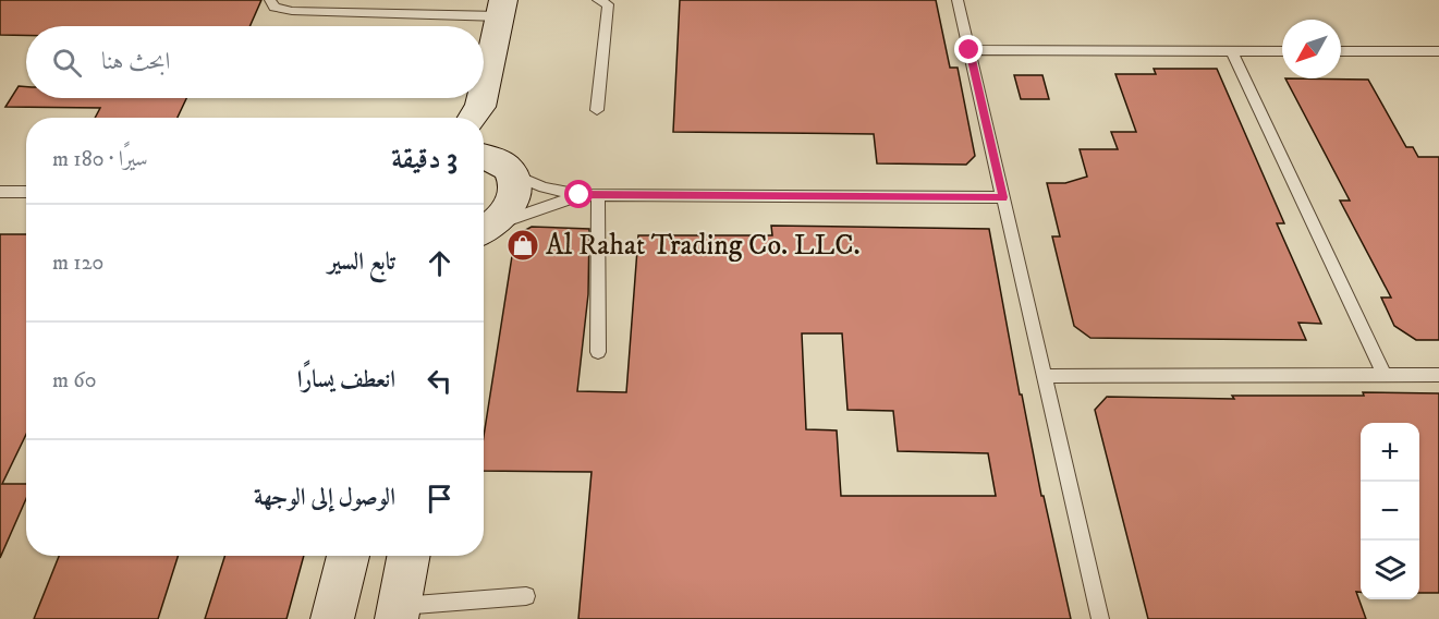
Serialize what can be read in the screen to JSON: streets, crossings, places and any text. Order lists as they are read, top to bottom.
{
  "places": {
    "shop": ["Al Rahat Trading Co. LLC."]
  },
  "north": "bottom left",
  "page": {
    "search": "ابحث هنا",
    "heading": ["3 دقيقة", "سيرًا · 180 m"],
    "list": [
      ["تابع السير", "120 m"],
      ["انعطف يسارًا", "60 m"],
      "الوصول إلى الوجهة"
    ],
    "map_buttons": ["+", "−"]
  }
}
